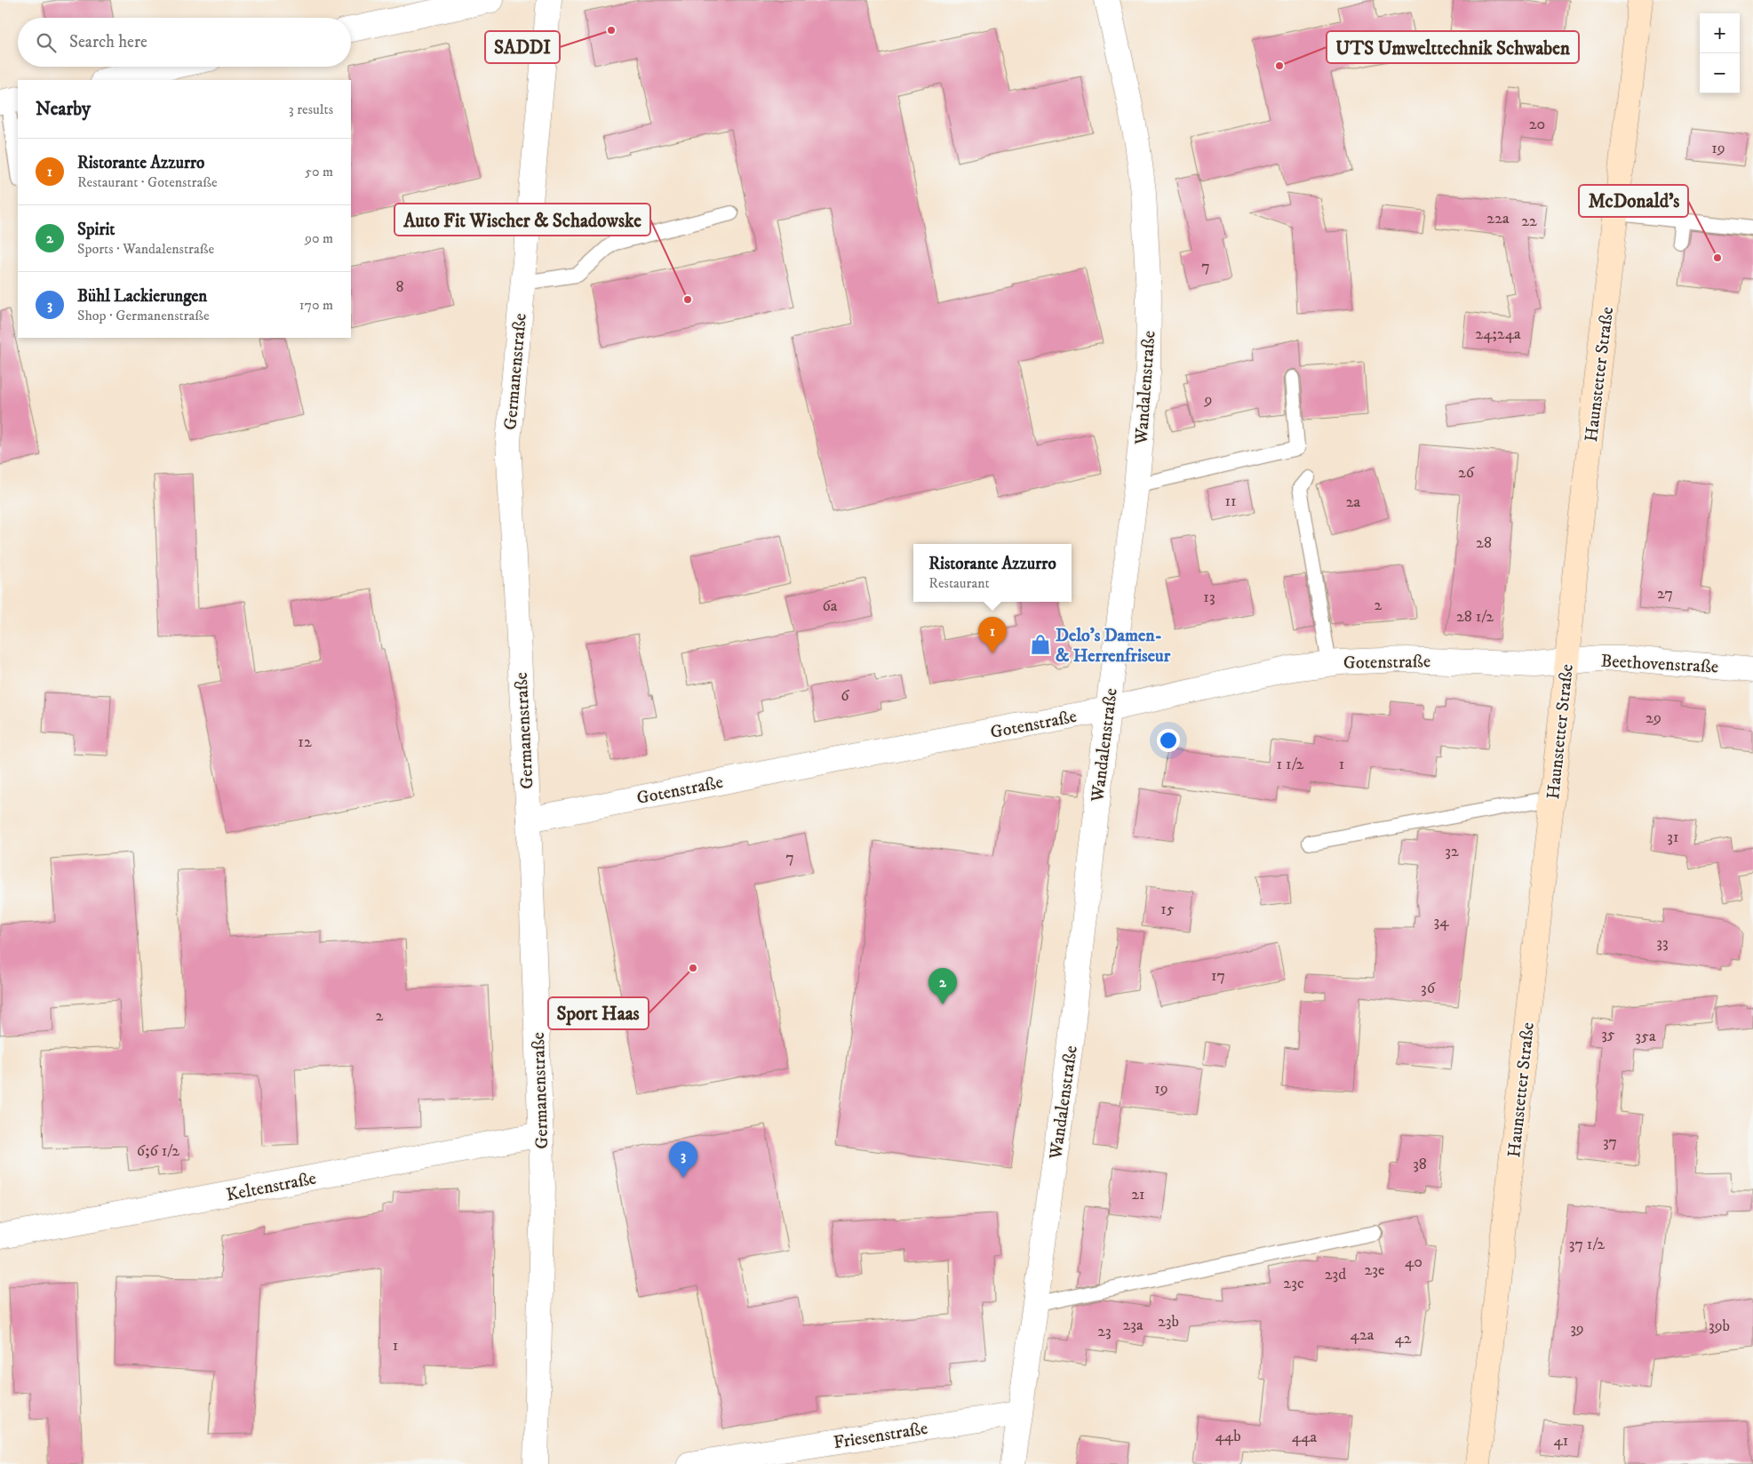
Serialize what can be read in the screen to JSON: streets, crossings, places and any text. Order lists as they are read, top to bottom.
{
  "streets": {
    "main road": ["Haunstetter Straße"],
    "street": [
      "Germanenstraße",
      "Wandalenstraße",
      "Gotenstraße",
      "Beethovenstraße",
      "Keltenstraße",
      "Friesenstraße"
    ]
  },
  "crossings": [
    ["Germanenstraße", "Gotenstraße"],
    ["Germanenstraße", "Keltenstraße"],
    ["Haunstetter Straße", "Gotenstraße"],
    ["Haunstetter Straße", "Beethovenstraße"],
    ["Wandalenstraße", "Gotenstraße"],
    ["Wandalenstraße", "Friesenstraße"],
    ["Gotenstraße", "Beethovenstraße"]
  ],
  "places": {
    "other": [
      "SADDI",
      "UTS Umwelttechnik Schwaben",
      "McDonald's",
      "Auto Fit Wischer & Schadowske",
      "Sport Haas"
    ],
    "shop": ["Delo's Damen- & Herrenfriseur"]
  },
  "house_numbers": [
    "20",
    "19",
    "22a",
    "22",
    "7",
    "8",
    "24;24a",
    "9",
    "26",
    "11",
    "2a",
    "28",
    "27",
    "13",
    "2",
    "6a",
    "28 1/2",
    "6",
    "29",
    "12",
    "1 1/2",
    "1",
    "31",
    "32",
    "7",
    "15",
    "34",
    "33",
    "17",
    "36",
    "2",
    "35",
    "35a",
    "19",
    "37",
    "6;6 1/2",
    "38",
    "21",
    "37 1/2",
    "40",
    "23e",
    "23d",
    "23c",
    "23b",
    "23a",
    "39b",
    "39",
    "23",
    "42a",
    "42",
    "1",
    "44b",
    "44a",
    "41"
  ],
  "page": {
    "map_buttons": ["+", "−"],
    "search": "Search here",
    "heading": ["Nearby", "3 results"],
    "list": [
      {
        "mark": "1",
        "name": "Ristorante Azzurro",
        "note": "Restaurant · Gotenstraße",
        "value": "50 m"
      },
      {
        "mark": "2",
        "name": "Spirit",
        "note": "Sports · Wandalenstraße",
        "value": "90 m"
      },
      {
        "mark": "3",
        "name": "Bühl Lackierungen",
        "note": "Shop · Germanenstraße",
        "value": "170 m"
      }
    ],
    "popup": ["Ristorante Azzurro", "Restaurant"],
    "pins": ["1", "2", "3"]
  }
}
